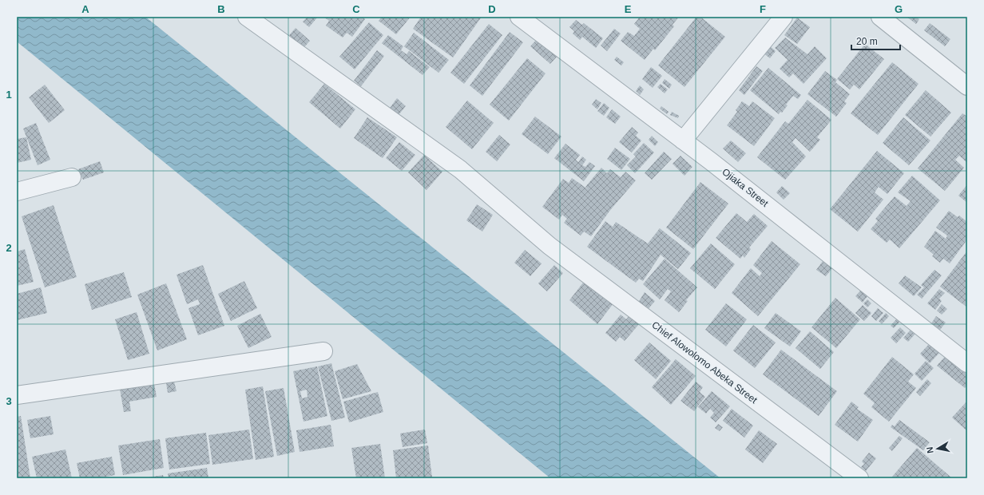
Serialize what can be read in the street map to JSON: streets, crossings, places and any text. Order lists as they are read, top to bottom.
{
  "streets": {
    "street": ["Ojiaka Street", "Chief Alowolomo Abeka Street"]
  },
  "scale_bar": "20 m",
  "north": "left",
  "grid": {
    "columns": [
      "A",
      "B",
      "C",
      "D",
      "E",
      "F",
      "G"
    ],
    "rows": ["1", "2", "3"]
  }
}
